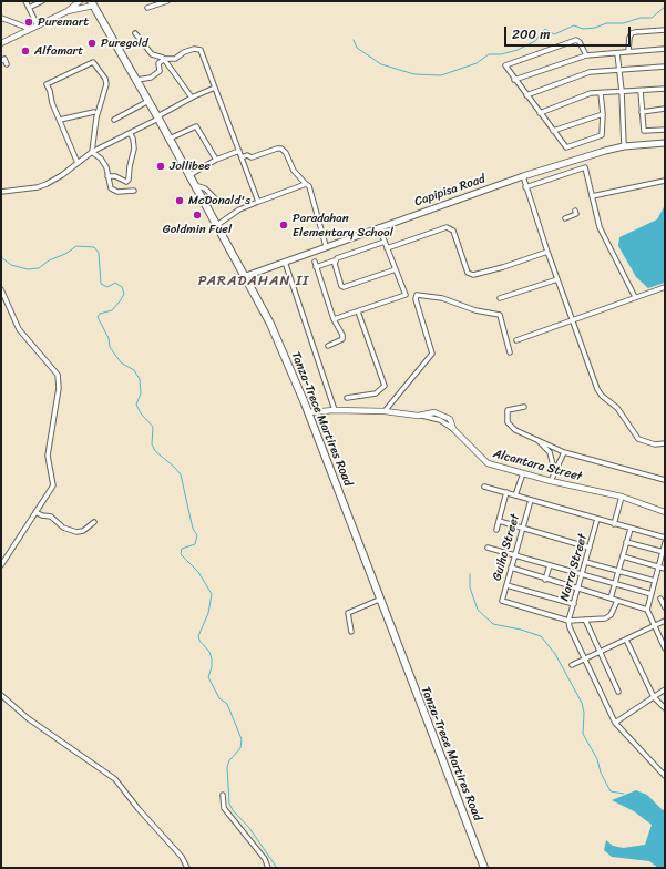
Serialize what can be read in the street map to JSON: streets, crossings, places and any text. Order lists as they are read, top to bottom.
{
  "streets": {
    "main road": ["Capipisa Road", "Tanza-Trece Martires Road"],
    "street": ["Alcantara Street", "Guiho Street", "Narra Street"]
  },
  "crossings": [
    ["Capipisa Road", "Tanza-Trece Martires Road"],
    ["Tanza-Trece Martires Road", "Alcantara Street"],
    ["Guiho Street", "Narra Street"]
  ],
  "districts": ["PARADAHAN II"],
  "places": [
    "Puremart",
    "Puregold",
    "Alfamart",
    "Jollibee",
    "McDonald's",
    "Goldmin Fuel",
    "Paradahan Elementary School"
  ],
  "scale_bar": "200 m"
}
